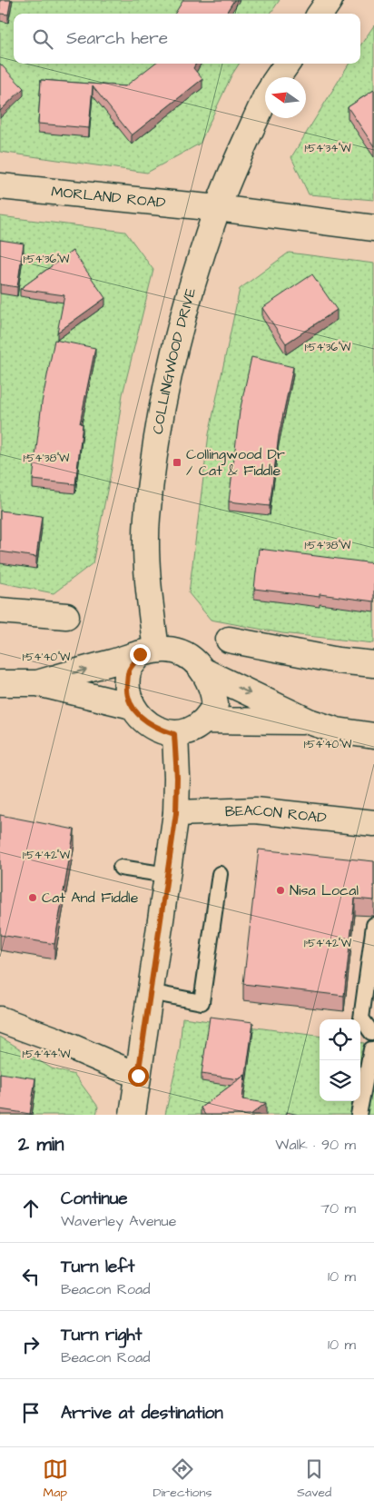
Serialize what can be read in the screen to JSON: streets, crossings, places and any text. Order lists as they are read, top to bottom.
{
  "streets": {
    "street": ["MORLAND ROAD", "COLLINGWOOD DRIVE", "BEACON ROAD"]
  },
  "crossings": [
    ["MORLAND ROAD", "COLLINGWOOD DRIVE"]
  ],
  "places": {
    "transit": ["Collingwood Dr / Cat & Fiddle"],
    "other": ["Nisa Local", "Cat And Fiddle"]
  },
  "north": "left",
  "page": {
    "search": "Search here",
    "heading": ["2 min", "Walk · 90 m"],
    "list": [
      ["Continue", "Waverley Avenue", "70 m"],
      ["Turn left", "Beacon Road", "10 m"],
      ["Turn right", "Beacon Road", "10 m"],
      "Arrive at destination"
    ],
    "nav": ["Map", "Directions", "Saved"]
  },
  "coordinates": [
    "1°54'34\"W",
    "1°54'36\"W",
    "1°54'38\"W",
    "1°54'40\"W",
    "1°54'42\"W",
    "1°54'44\"W"
  ]
}
